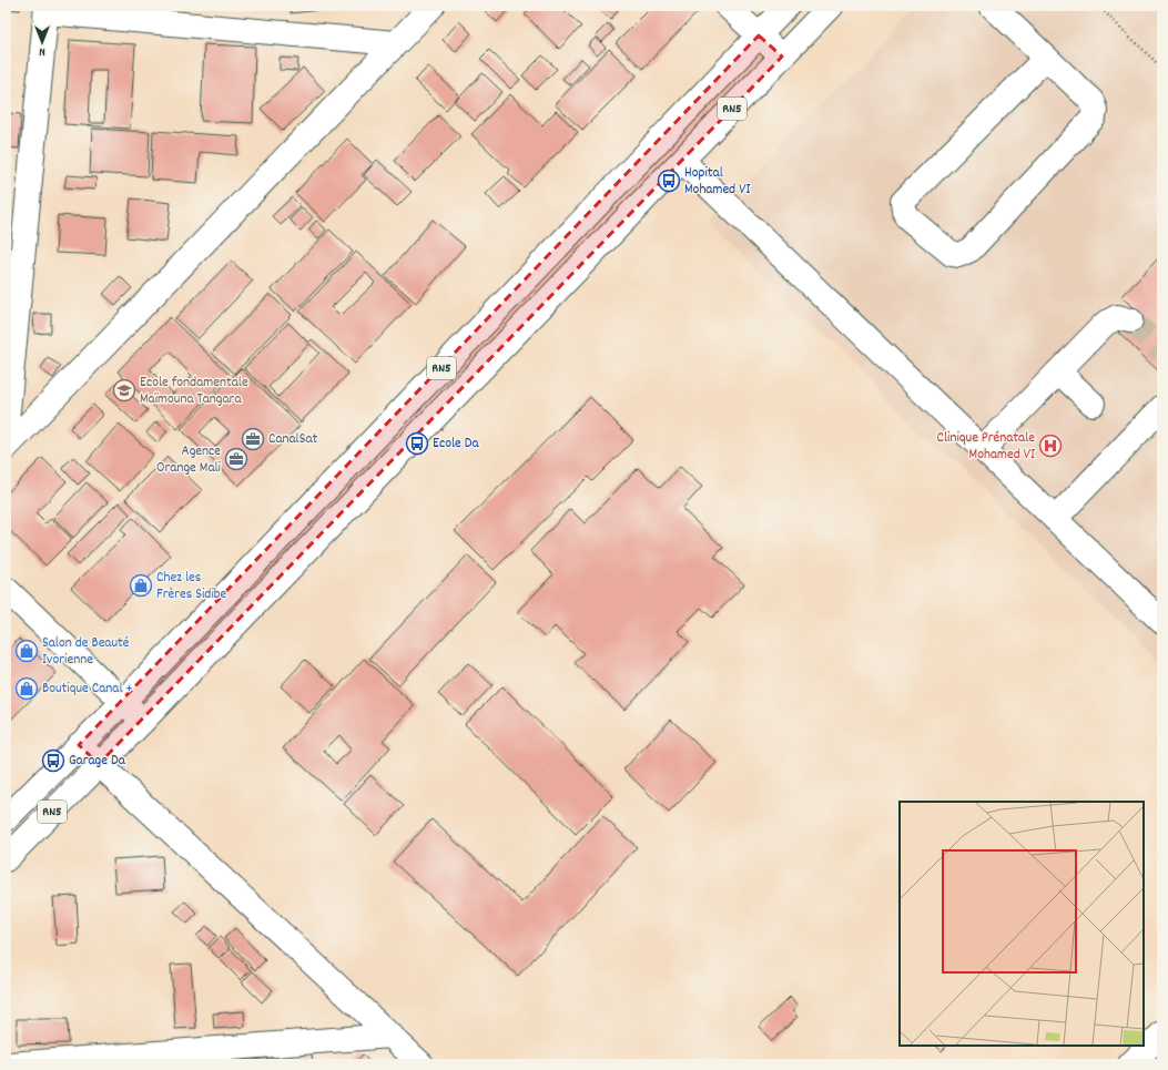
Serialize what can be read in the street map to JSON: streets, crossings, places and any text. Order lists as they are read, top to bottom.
{
  "streets": {
    "main road": ["RN5"]
  },
  "places": {
    "bus stop": ["Hopital Mohamed VI", "Ecole Da", "Garage Da"],
    "school or university": ["Ecole fondamentale Maïmouna Tangara"],
    "office": ["CanalSat", "Agence Orange Mali"],
    "hospital": ["Clinique Prénatale Mohamed VI"],
    "shop": ["Chez les Frères Sidibe", "Salon de Beauté Ivorienne", "Boutique Canal +"]
  },
  "north": "bottom"
}
